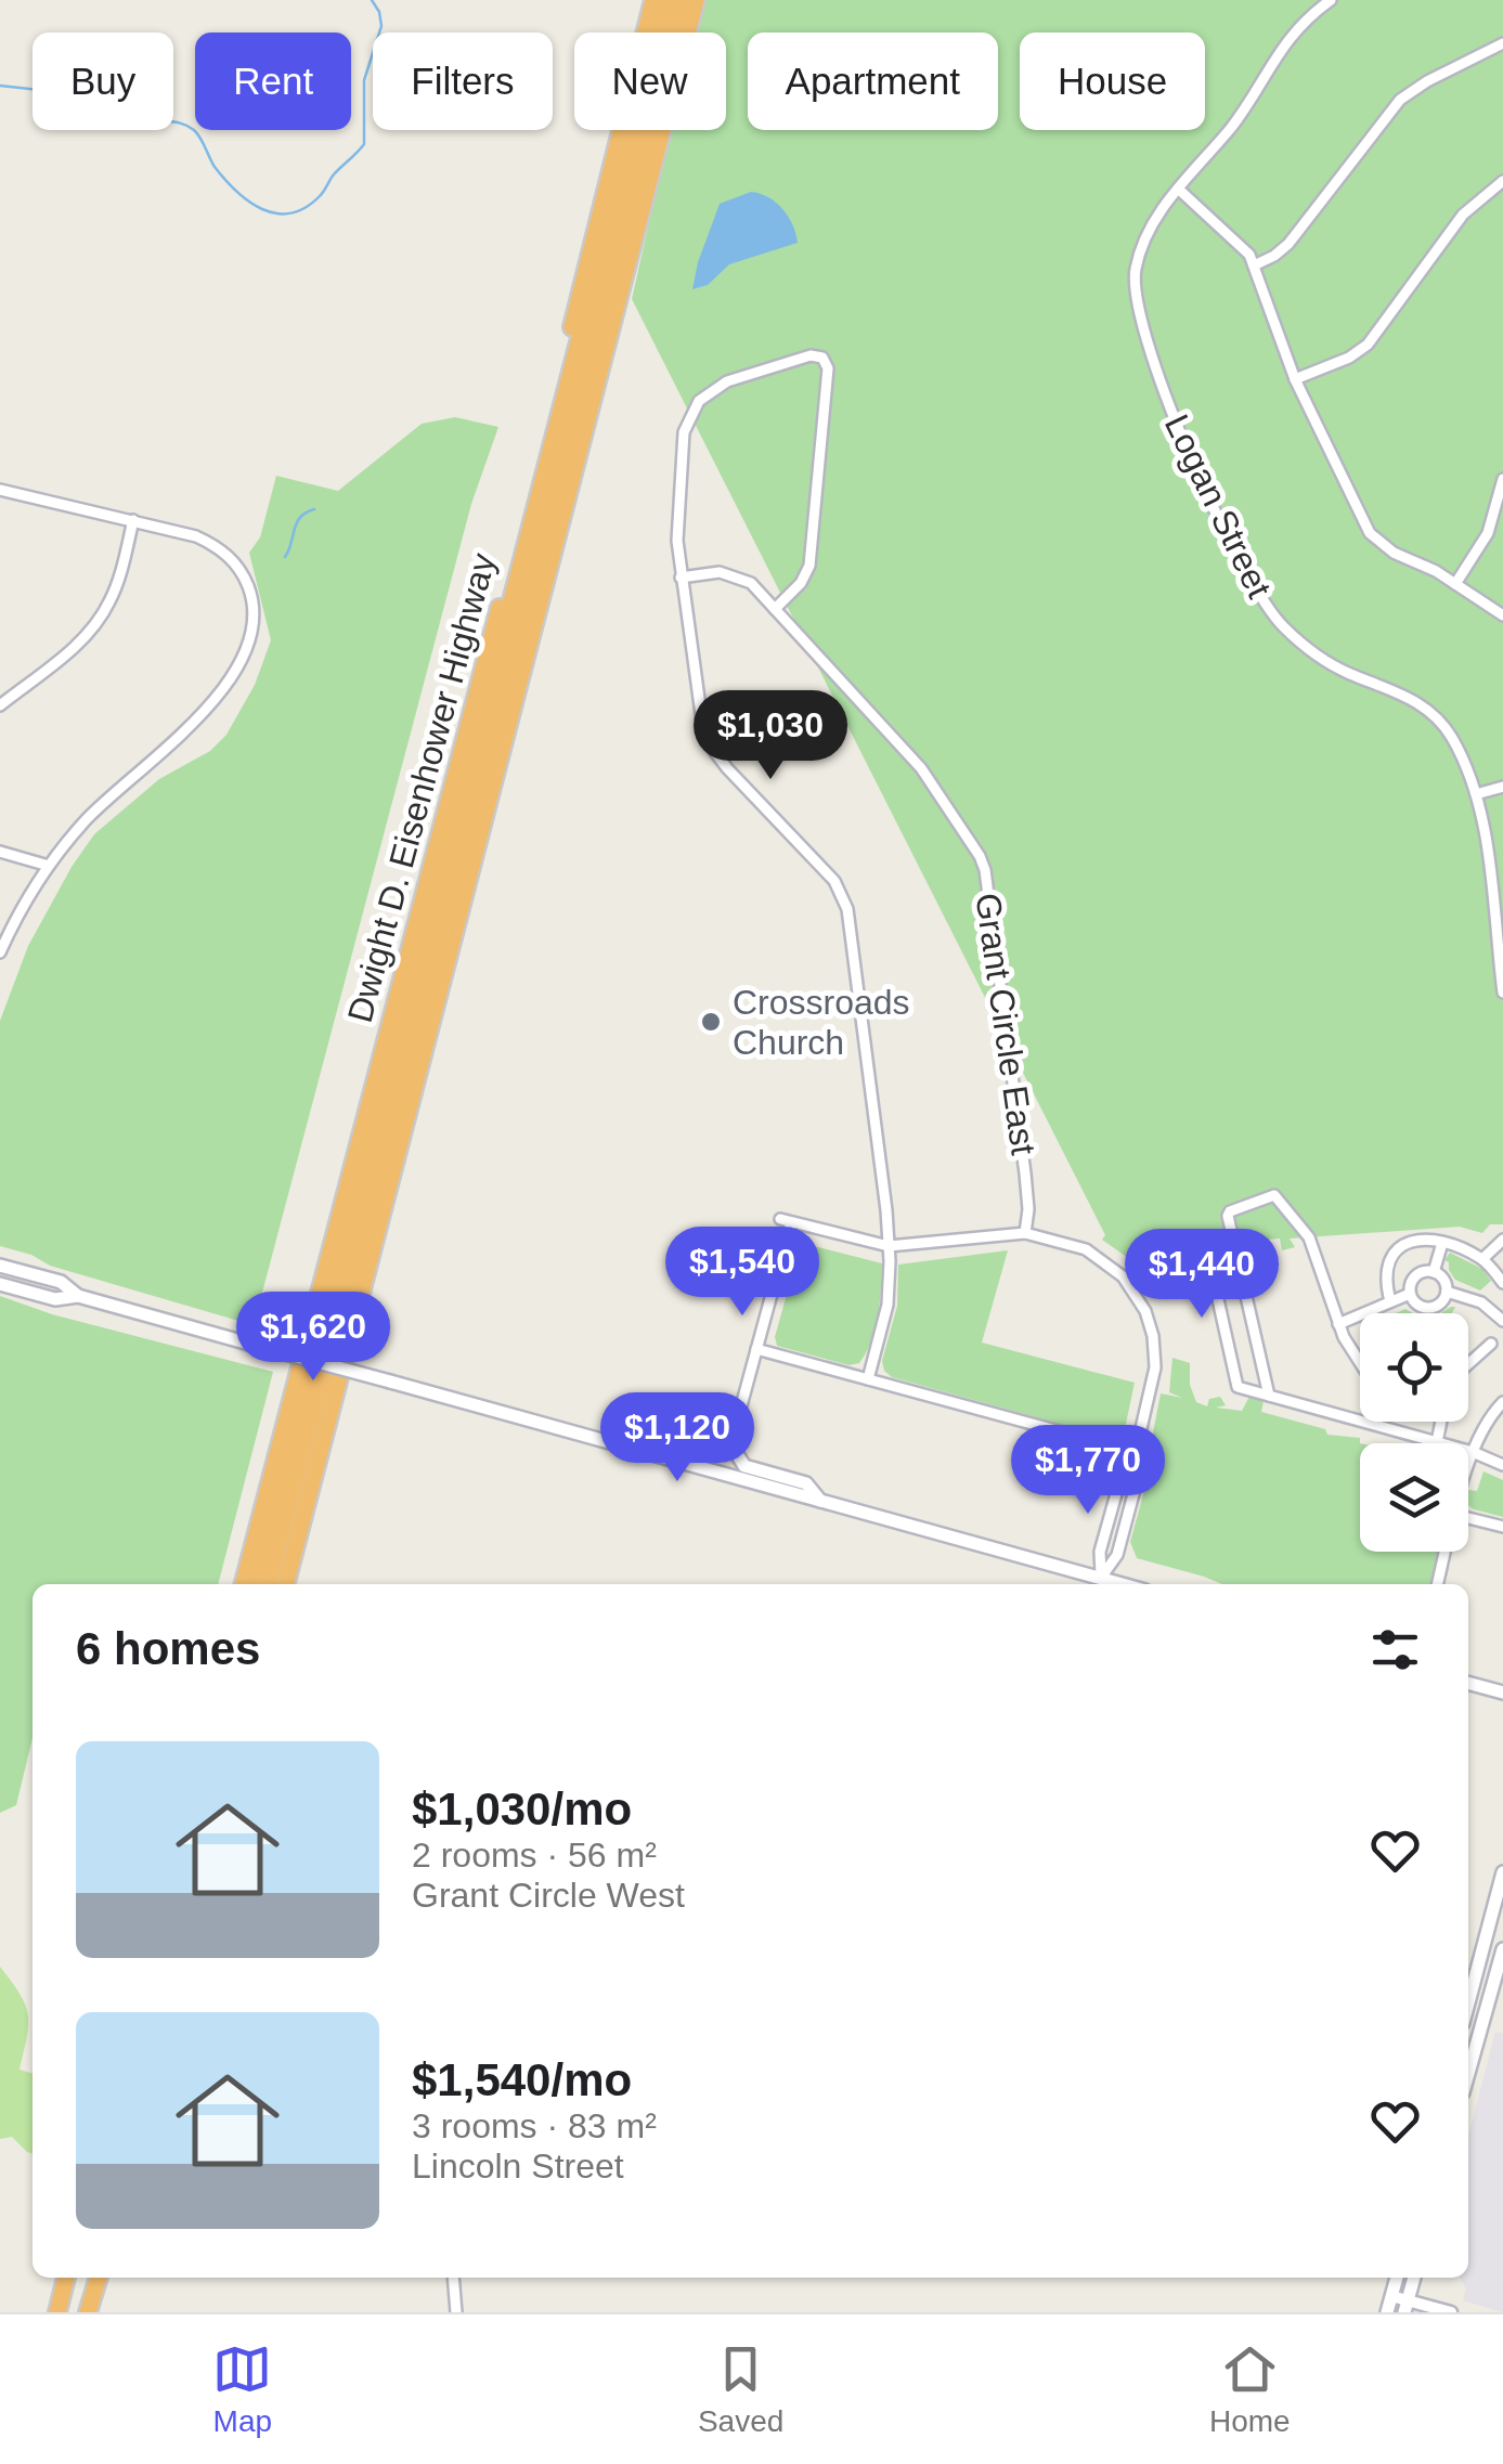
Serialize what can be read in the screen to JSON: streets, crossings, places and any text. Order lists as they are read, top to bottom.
{
  "streets": {
    "highway": ["Dwight D. Eisenhower Highway"],
    "street": ["Logan Street", "Grant Circle East"]
  },
  "places": ["Crossroads Church"],
  "page": {
    "chip": [
      "Buy",
      "Rent",
      "Filters",
      "New",
      "Apartment",
      "House"
    ],
    "price": [
      "$1,030",
      "$1,540",
      "$1,440",
      "$1,620",
      "$1,120",
      "$1,770"
    ],
    "heading": "6 homes",
    "list": [
      {
        "name": "$1,030/mo",
        "note": "2 rooms · 56 m² · Grant Circle West"
      },
      {
        "name": "$1,540/mo",
        "note": "3 rooms · 83 m² · Lincoln Street"
      }
    ],
    "tabs": ["Map", "Saved", "Home"]
  }
}
